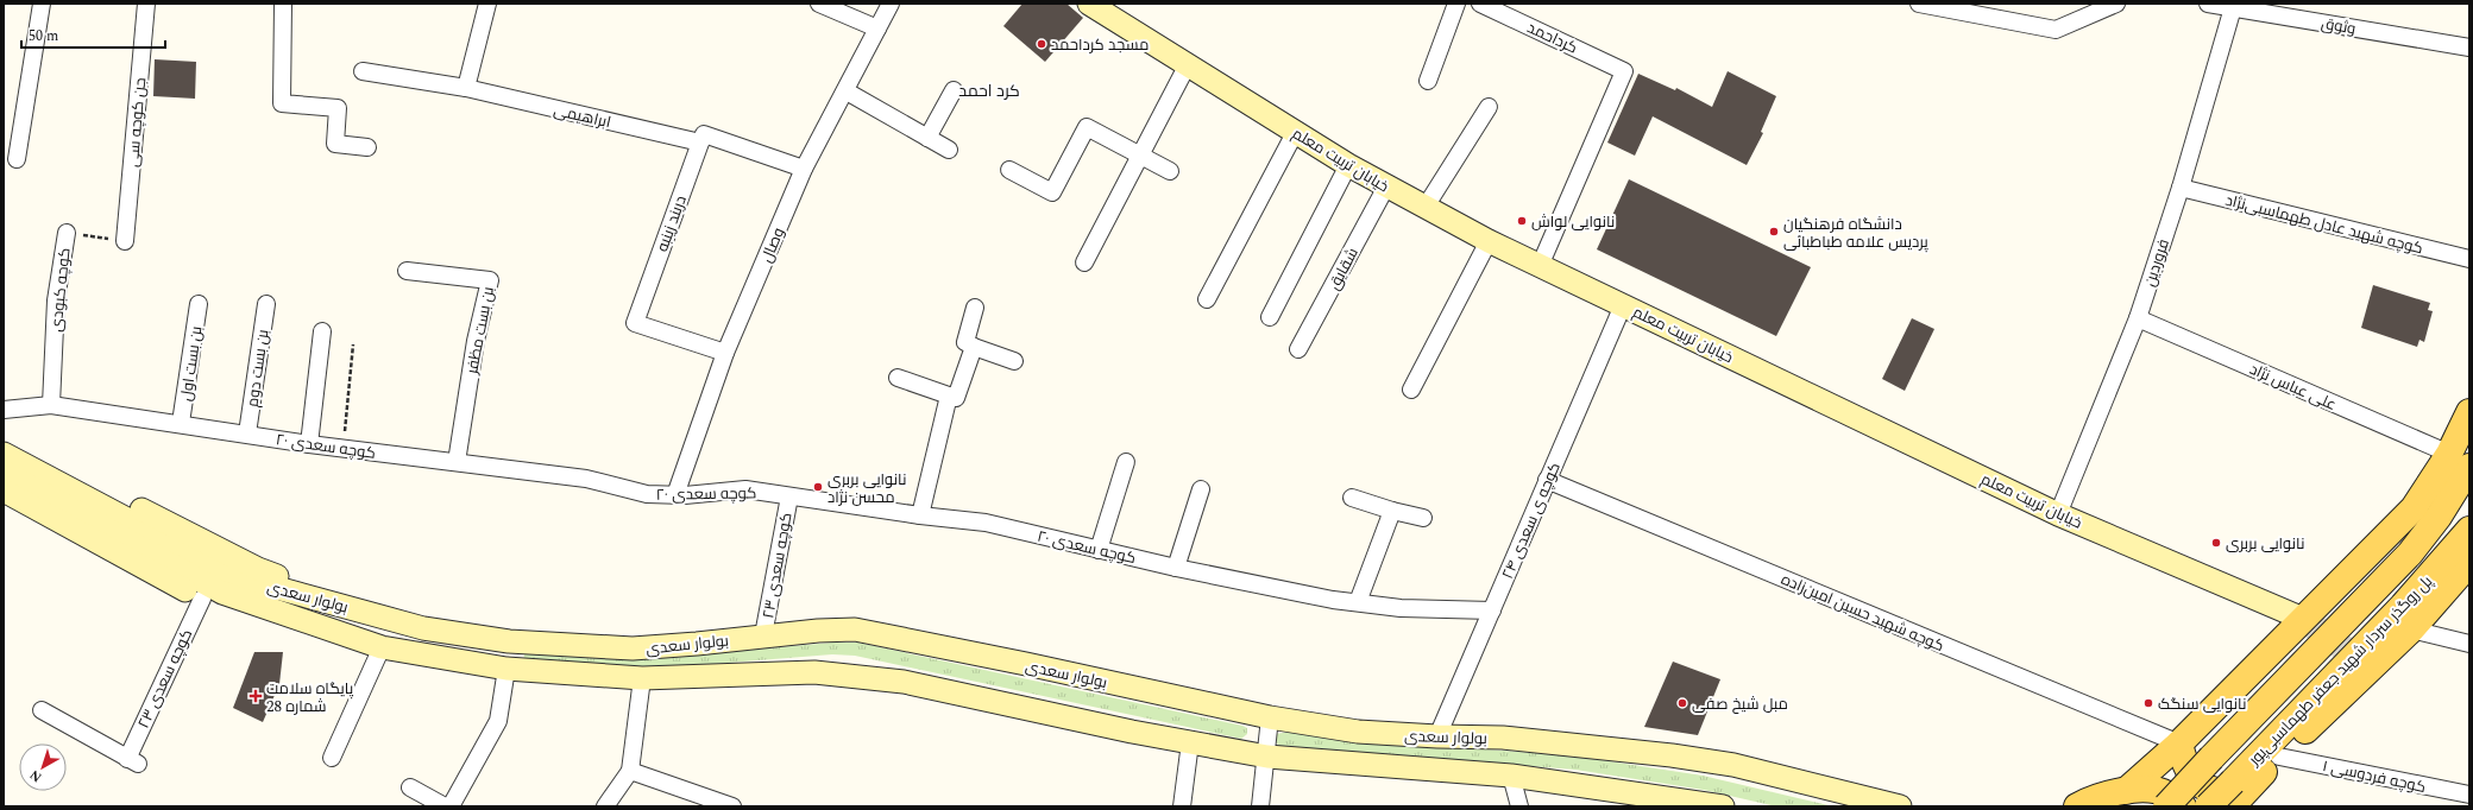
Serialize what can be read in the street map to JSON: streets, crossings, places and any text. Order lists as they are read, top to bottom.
{
  "streets": {
    "main road": ["خیابان تربیت معلم", "بولوار سعدی", "پل روگذر سردار شهید جعفر طهماسبی‌پور"],
    "street": [
      "وثوق",
      "کرداحمد",
      "ابراهیمی",
      "جن کوچه سی",
      "دربند زینبه",
      "کوچه شهید عادل طهماسبی‌نژاد",
      "وصال",
      "فروردین",
      "شقایق",
      "کوچه کبودی",
      "بن بست مظفر",
      "بن بست اول",
      "بن بست دوم",
      "علی عباس نژاد",
      "کوچه سعدی ۲۰",
      "کوچه ی سعدی ۲۴",
      "کوچه سعدی ۲۳",
      "کوچه شهید حسین امین‌زاده",
      "کوچه فردوسی ۱"
    ]
  },
  "crossings": [
    ["وثوق", "فروردین"],
    ["کرداحمد", "خیابان تربیت معلم"],
    ["ابراهیمی", "دربند زینبه"],
    ["جن کوچه سی", "کوچه کبودی"],
    ["خیابان تربیت معلم", "فروردین"],
    ["خیابان تربیت معلم", "شقایق"],
    ["خیابان تربیت معلم", "کوچه ی سعدی ۲۴"],
    ["دربند زینبه", "وصال"],
    ["کوچه شهید عادل طهماسبی‌نژاد", "فروردین"],
    ["وصال", "کوچه سعدی ۲۰"],
    ["فروردین", "علی عباس نژاد"],
    ["کوچه کبودی", "کوچه سعدی ۲۰"],
    ["بن بست مظفر", "کوچه سعدی ۲۰"],
    ["بن بست اول", "کوچه سعدی ۲۰"],
    ["بن بست دوم", "کوچه سعدی ۲۰"],
    ["علی عباس نژاد", "پل روگذر سردار شهید جعفر طهماسبی‌پور"],
    ["کوچه سعدی ۲۰", "کوچه ی سعدی ۲۴"],
    ["کوچه سعدی ۲۰", "کوچه سعدی ۲۳"],
    ["کوچه ی سعدی ۲۴", "بولوار سعدی"],
    ["کوچه ی سعدی ۲۴", "کوچه شهید حسین امین‌زاده"],
    ["کوچه سعدی ۲۳", "بولوار سعدی"]
  ],
  "districts": ["کرد احمد"],
  "places": {
    "other": [
      "مسجد کرداحمد",
      "نانوایی لواش",
      "دانشگاه فرهنگیان پردیس علامه طباطبائی",
      "نانوایی بربری محسن نژاد",
      "نانوایی بربری",
      "مبل شیخ صفی",
      "نانوایی سنگک"
    ],
    "health": ["پایگاه سلامت شماره 28"]
  },
  "scale_bar": "50 m",
  "north": "bottom left"
}
